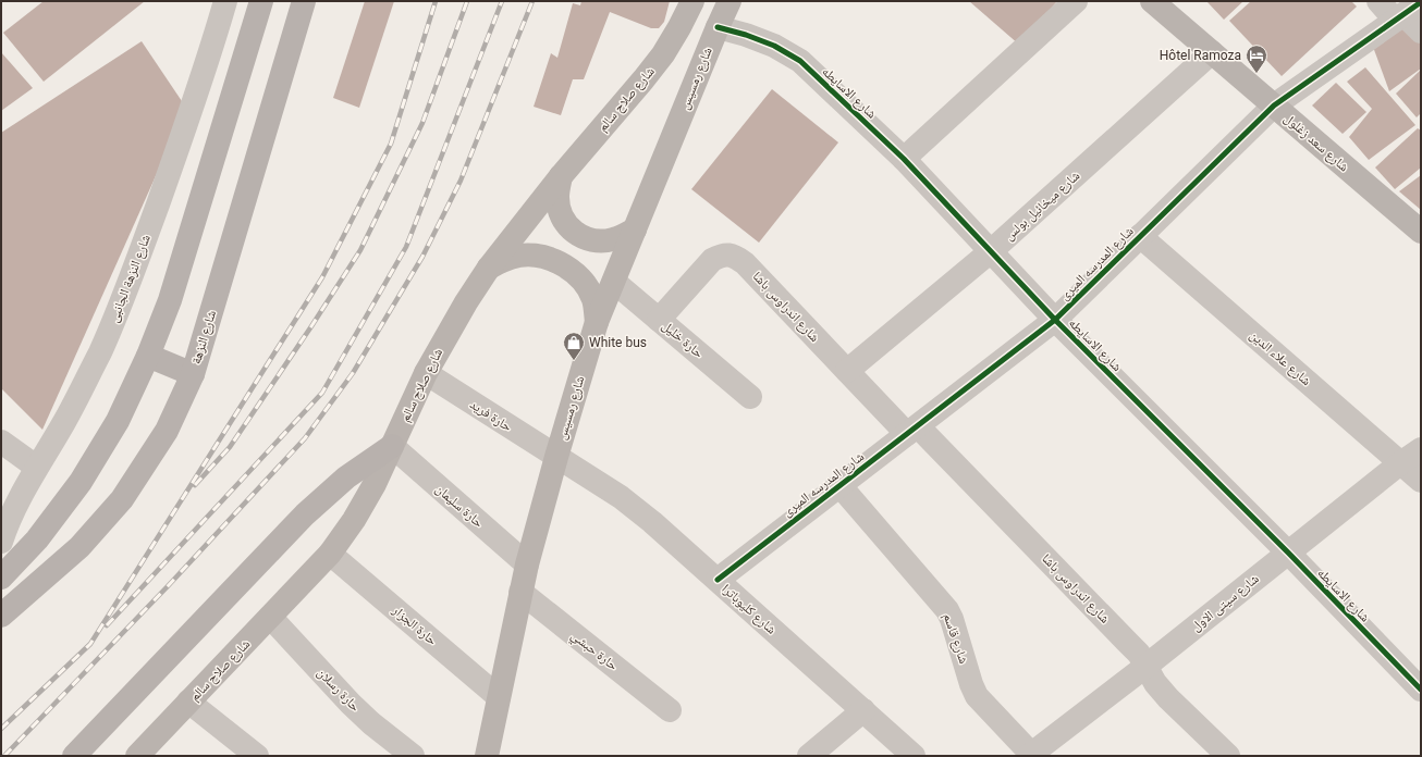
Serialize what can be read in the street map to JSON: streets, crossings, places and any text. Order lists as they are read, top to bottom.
{
  "streets": {
    "main road": [
      "شارع رمسيس",
      "شارع صلاح سالم",
      "شارع سعد زغلول",
      "شارع النزهة"
    ],
    "street": [
      "شارع الاسايطه",
      "شارع ميخائيل بولس",
      "شارع المدرسه الميرى",
      "شارع النزهة الجانبى",
      "شارع اندراوس باشا",
      "حارة خليل",
      "شارع علاء الدين",
      "حارة فريد",
      "حارة سليمان",
      "شارع سيتى الاول",
      "شارع كليوباترا",
      "حارة الجزار",
      "شارع قاسم",
      "حارة حبشي",
      "حارة رسلان"
    ]
  },
  "crossings": [
    ["شارع رمسيس", "شارع الاسايطه"],
    ["شارع رمسيس", "حارة خليل"],
    ["شارع رمسيس", "حارة فريد"],
    ["شارع رمسيس", "حارة سليمان"],
    ["شارع رمسيس", "شارع كليوباترا"],
    ["شارع رمسيس", "حارة الجزار"],
    ["شارع رمسيس", "حارة حبشي"],
    ["شارع الاسايطه", "شارع ميخائيل بولس"],
    ["شارع الاسايطه", "شارع المدرسه الميرى"],
    ["شارع الاسايطه", "شارع سيتى الاول"],
    ["شارع صلاح سالم", "حارة فريد"],
    ["شارع صلاح سالم", "حارة سليمان"],
    ["شارع صلاح سالم", "حارة الجزار"],
    ["شارع صلاح سالم", "حارة رسلان"],
    ["شارع سعد زغلول", "شارع ميخائيل بولس"],
    ["شارع سعد زغلول", "شارع المدرسه الميرى"],
    ["شارع ميخائيل بولس", "شارع اندراوس باشا"],
    ["شارع المدرسه الميرى", "شارع اندراوس باشا"],
    ["شارع المدرسه الميرى", "شارع علاء الدين"],
    ["شارع المدرسه الميرى", "شارع كليوباترا"],
    ["شارع المدرسه الميرى", "شارع قاسم"],
    ["شارع اندراوس باشا", "حارة خليل"],
    ["شارع اندراوس باشا", "شارع سيتى الاول"],
    ["شارع علاء الدين", "شارع سيتى الاول"],
    ["حارة فريد", "شارع كليوباترا"],
    ["شارع سيتى الاول", "شارع قاسم"]
  ],
  "places": {
    "hotel": ["Hôtel Ramoza"],
    "shop": ["White bus"]
  }
}
